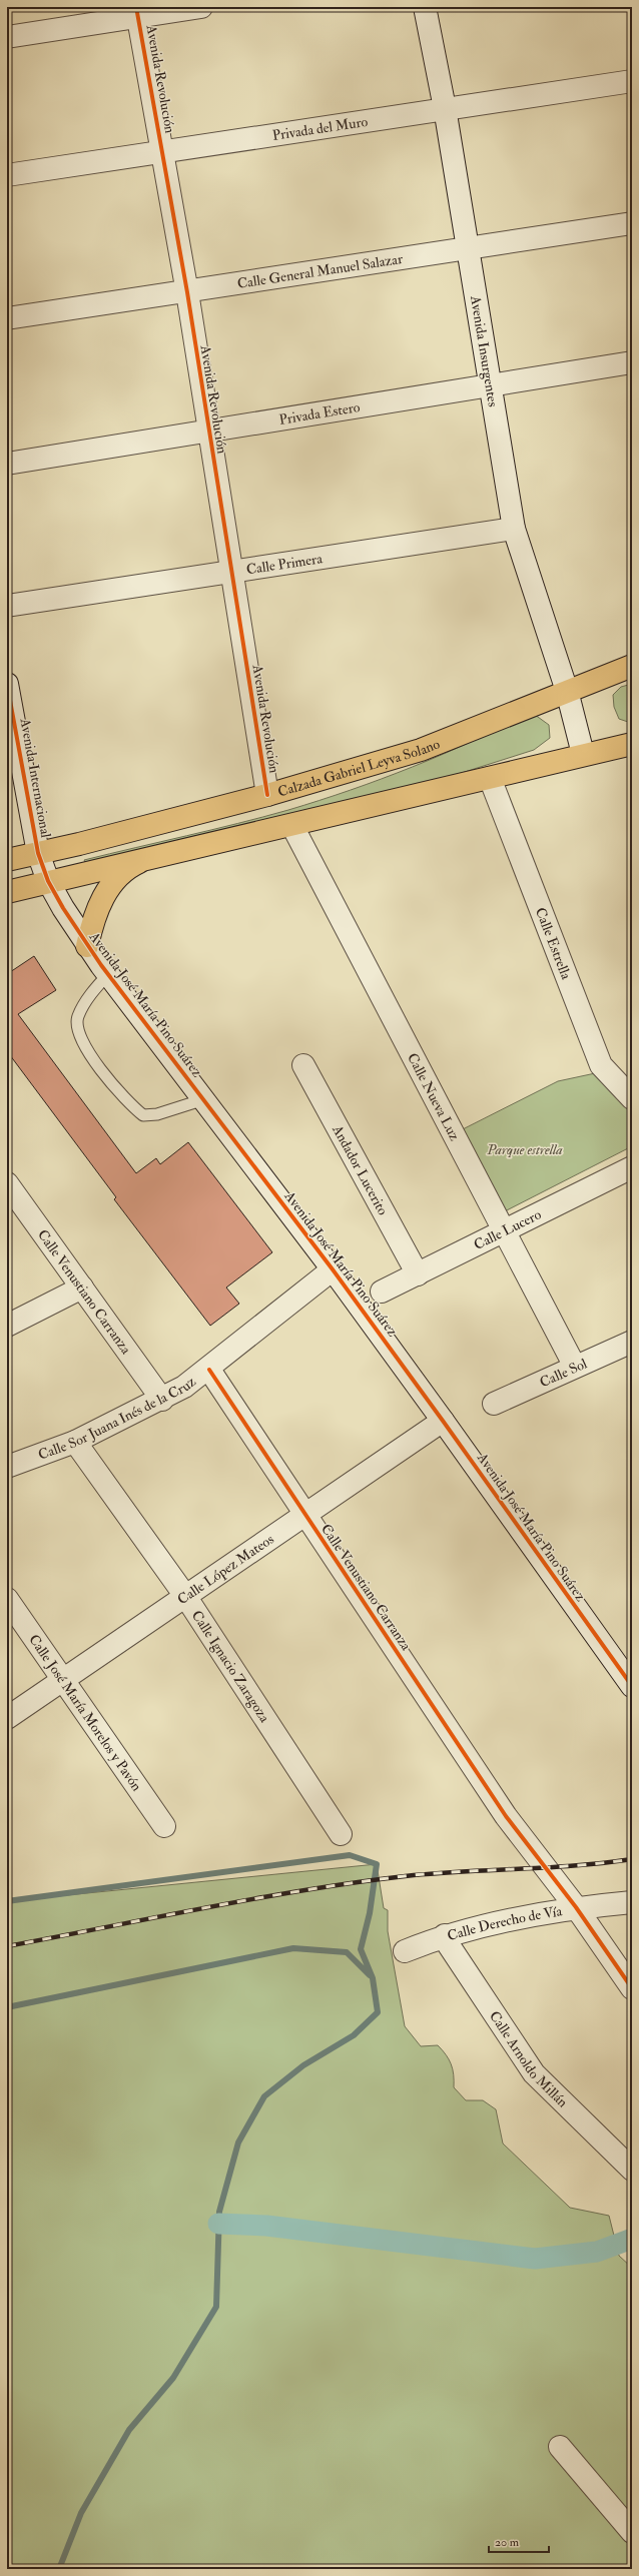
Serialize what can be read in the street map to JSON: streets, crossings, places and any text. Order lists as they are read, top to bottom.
{
  "streets": {
    "main road": ["Calzada Gabriel Leyva Solano"],
    "street": [
      "Avenida Revolución",
      "Privada del Muro",
      "Calle General Manuel Salazar",
      "Avenida Insurgentes",
      "Privada Estero",
      "Calle Primera",
      "Avenida Internacional",
      "Calle Estrella",
      "Avenida José María Pino Suárez",
      "Calle Nueva Luz",
      "Andador Lucerito",
      "Calle Lucero",
      "Calle Venustiano Carranza",
      "Calle Sol",
      "Calle Sor Juana Inés de la Cruz",
      "Calle López Mateos",
      "Calle Ignacio Zaragoza",
      "Calle José María Morelos y Pavón",
      "Calle Derecho de Vía",
      "Calle Arnoldo Millán"
    ]
  },
  "crossings": [
    ["Avenida Revolución", "Privada del Muro"],
    ["Avenida Revolución", "Calle General Manuel Salazar"],
    ["Avenida Revolución", "Privada Estero"],
    ["Avenida Revolución", "Calle Primera"],
    ["Avenida Revolución", "Calzada Gabriel Leyva Solano"],
    ["Privada del Muro", "Avenida Insurgentes"],
    ["Calle General Manuel Salazar", "Avenida Insurgentes"],
    ["Avenida Insurgentes", "Privada Estero"],
    ["Avenida Insurgentes", "Calle Primera"],
    ["Avenida Insurgentes", "Calzada Gabriel Leyva Solano"],
    ["Calzada Gabriel Leyva Solano", "Avenida Internacional"],
    ["Calzada Gabriel Leyva Solano", "Avenida José María Pino Suárez"],
    ["Avenida Internacional", "Avenida José María Pino Suárez"],
    ["Avenida José María Pino Suárez", "Calle Sor Juana Inés de la Cruz"],
    ["Avenida José María Pino Suárez", "Calle López Mateos"],
    ["Calle Nueva Luz", "Calle Lucero"],
    ["Calle Nueva Luz", "Calle Sol"],
    ["Andador Lucerito", "Calle Lucero"],
    ["Calle Venustiano Carranza", "Calle Sor Juana Inés de la Cruz"],
    ["Calle Venustiano Carranza", "Calle López Mateos"],
    ["Calle Venustiano Carranza", "Calle Derecho de Vía"],
    ["Calle Sor Juana Inés de la Cruz", "Calle Ignacio Zaragoza"],
    ["Calle López Mateos", "Calle Ignacio Zaragoza"],
    ["Calle López Mateos", "Calle José María Morelos y Pavón"],
    ["Calle Derecho de Vía", "Calle Arnoldo Millán"]
  ],
  "parks": ["Parque estrella"],
  "scale_bar": "20 m"
}
